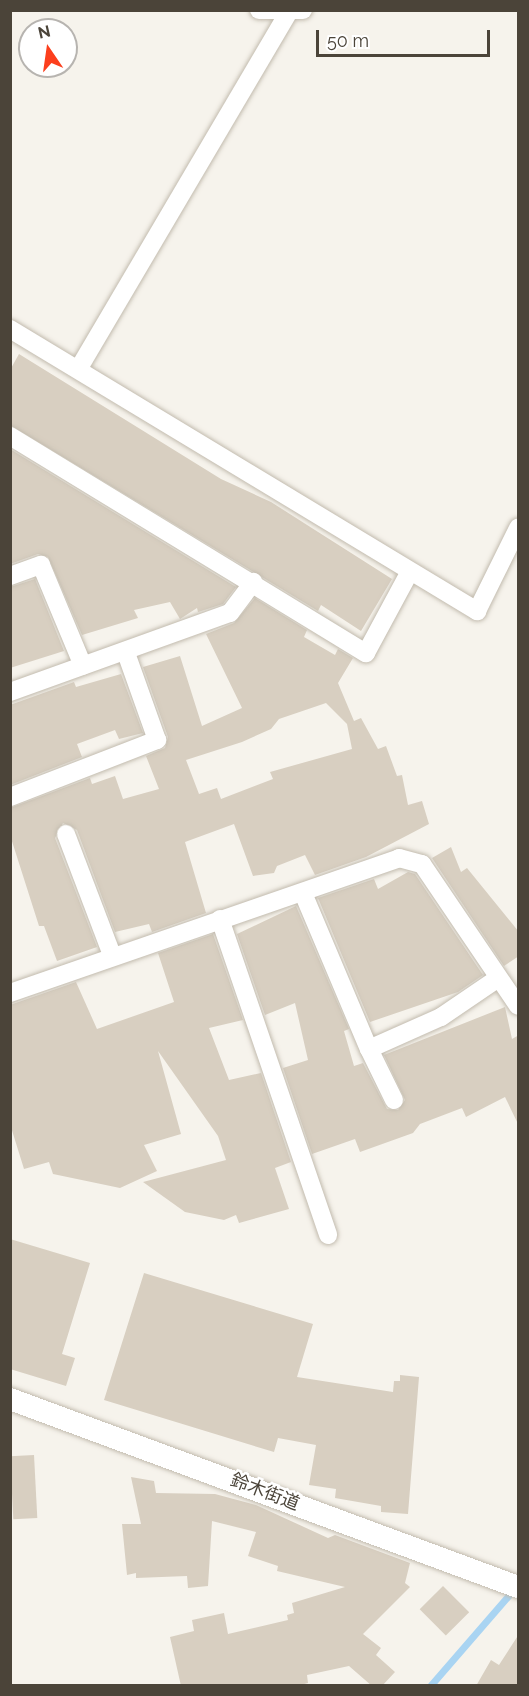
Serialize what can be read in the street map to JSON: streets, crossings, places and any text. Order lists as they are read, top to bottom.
{
  "streets": {
    "street": ["鈴木街道"]
  },
  "scale_bar": "50 m",
  "north": "top"
}
